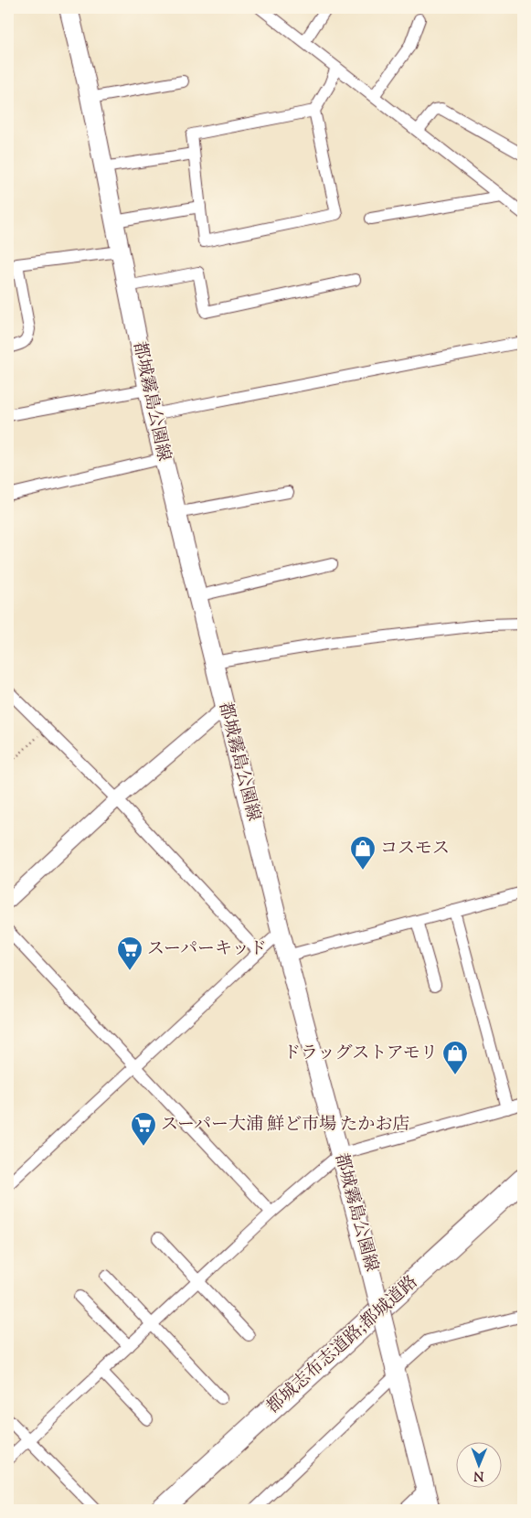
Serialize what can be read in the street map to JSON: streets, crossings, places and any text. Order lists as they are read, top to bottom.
{
  "streets": {
    "highway": ["都城志布志道路;都城道路"],
    "main road": ["都城霧島公園線"]
  },
  "places": {
    "shop": ["コスモス", "ドラッグストアモリ"],
    "supermarket": ["スーパーキッド", "スーパー大浦 鮮ど市場 たかお店"]
  },
  "north": "bottom"
}
